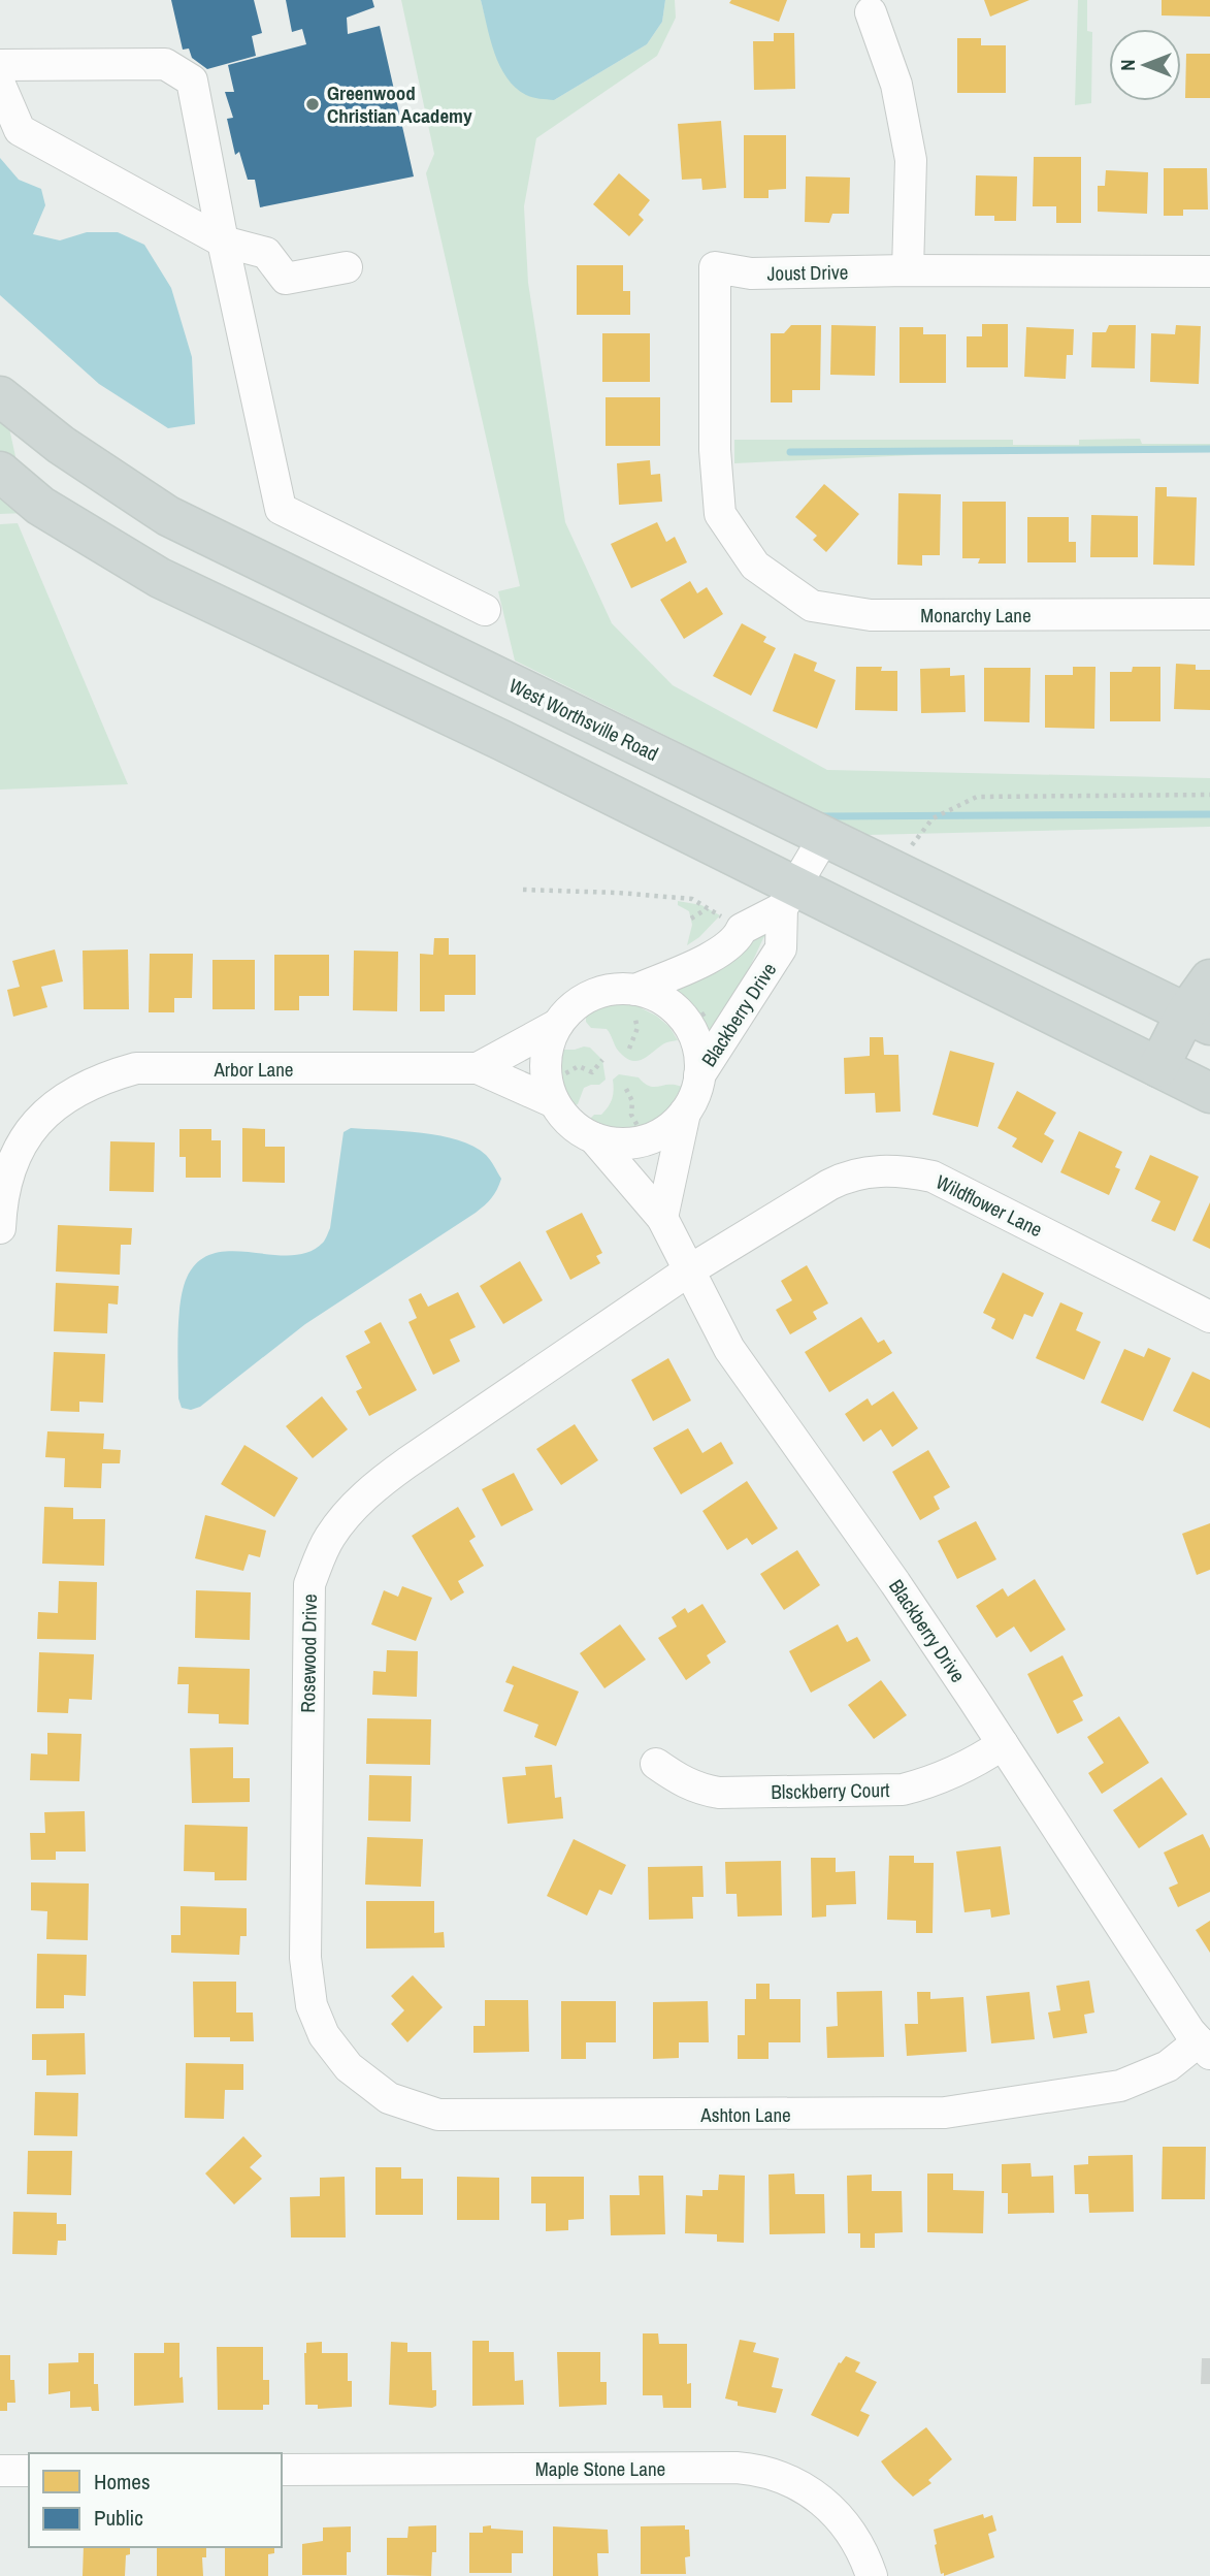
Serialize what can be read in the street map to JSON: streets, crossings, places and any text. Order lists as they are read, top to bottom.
{
  "streets": {
    "main road": ["West Worthsville Road"],
    "street": [
      "Joust Drive",
      "Monarchy Lane",
      "Blackberry Drive",
      "Arbor Lane",
      "Wildflower Lane",
      "Rosewood Drive",
      "Blsckberry Court",
      "Ashton Lane",
      "Maple Stone Lane"
    ]
  },
  "crossings": [
    ["Joust Drive", "Monarchy Lane"],
    ["Blackberry Drive", "Arbor Lane"],
    ["Blackberry Drive", "Wildflower Lane"],
    ["Blackberry Drive", "Rosewood Drive"],
    ["Blackberry Drive", "Blsckberry Court"],
    ["Blackberry Drive", "Ashton Lane"],
    ["Wildflower Lane", "Rosewood Drive"],
    ["Rosewood Drive", "Ashton Lane"]
  ],
  "places": ["Greenwood Christian Academy"],
  "legend": ["Homes", "Public"],
  "north": "left"
}
